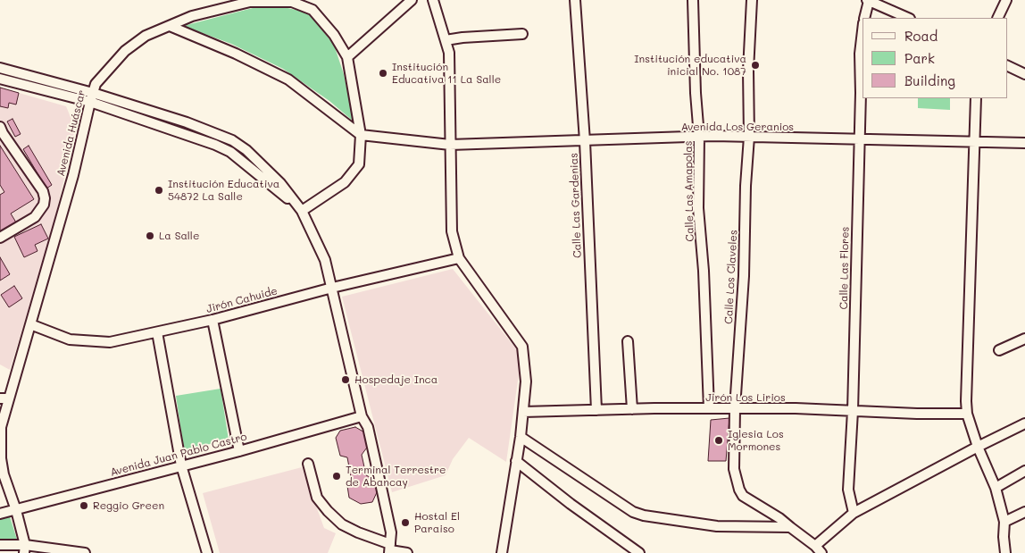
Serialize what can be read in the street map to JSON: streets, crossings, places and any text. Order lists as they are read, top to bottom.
{
  "streets": {
    "street": [
      "Avenida Los Geranios",
      "Avenida Huáscar",
      "Calle Las Amapolas",
      "Calle Las Gardenias",
      "Calle Las Flores",
      "Calle Los Claveles",
      "Jirón Cahuide",
      "Jirón Los Lirios",
      "Avenida Juan Pablo Castro"
    ]
  },
  "crossings": [
    ["Avenida Los Geranios", "Avenida Huáscar"],
    ["Avenida Los Geranios", "Calle Las Amapolas"],
    ["Avenida Los Geranios", "Calle Las Gardenias"],
    ["Avenida Los Geranios", "Calle Las Flores"],
    ["Avenida Los Geranios", "Calle Los Claveles"],
    ["Avenida Huáscar", "Jirón Cahuide"],
    ["Avenida Huáscar", "Avenida Juan Pablo Castro"],
    ["Calle Las Amapolas", "Jirón Los Lirios"],
    ["Calle Las Gardenias", "Jirón Los Lirios"],
    ["Calle Las Flores", "Jirón Los Lirios"],
    ["Calle Los Claveles", "Jirón Los Lirios"]
  ],
  "places": [
    "Institución educativa inicial No. 1087",
    "Institución Educativa 11 La Salle",
    "Institución Educativa 54872 La Salle",
    "La Salle",
    "Hospedaje Inca",
    "Iglesia Los Mormones",
    "Terminal Terrestre de Abancay",
    "Reggio Green",
    "Hostal El Paraiso"
  ],
  "legend": ["Road", "Park", "Building"]
}
